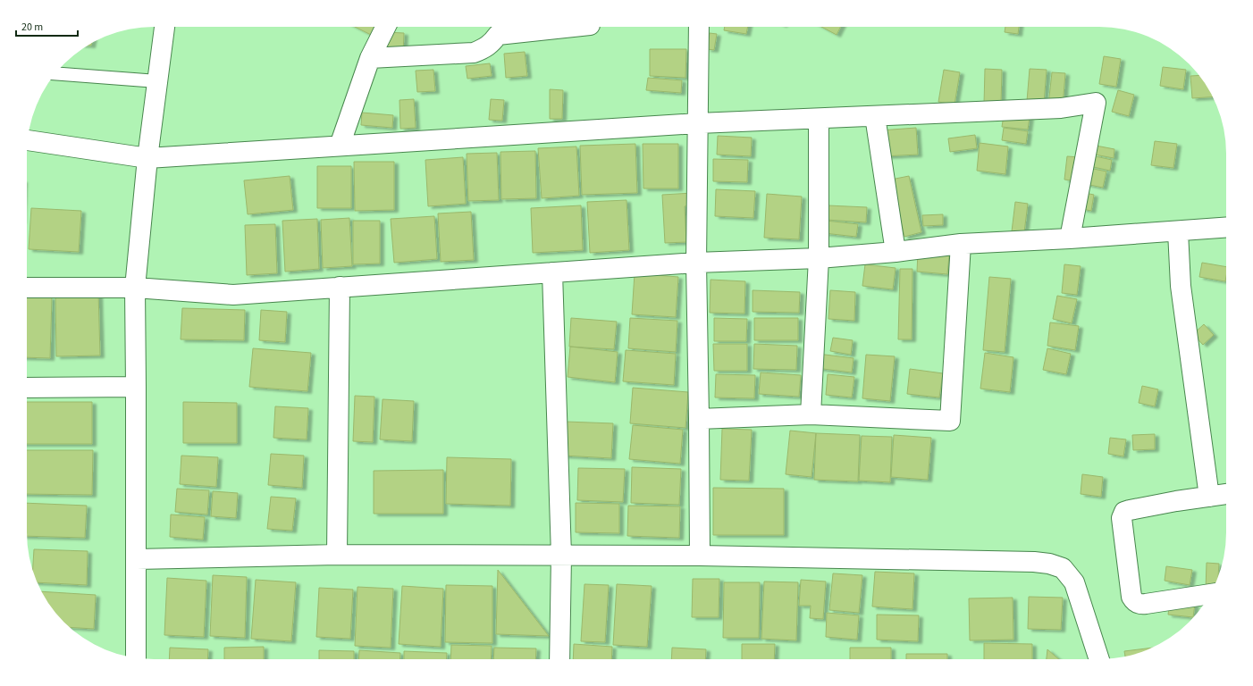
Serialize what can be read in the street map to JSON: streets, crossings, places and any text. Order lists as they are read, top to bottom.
{
  "scale_bar": "20 m"
}
